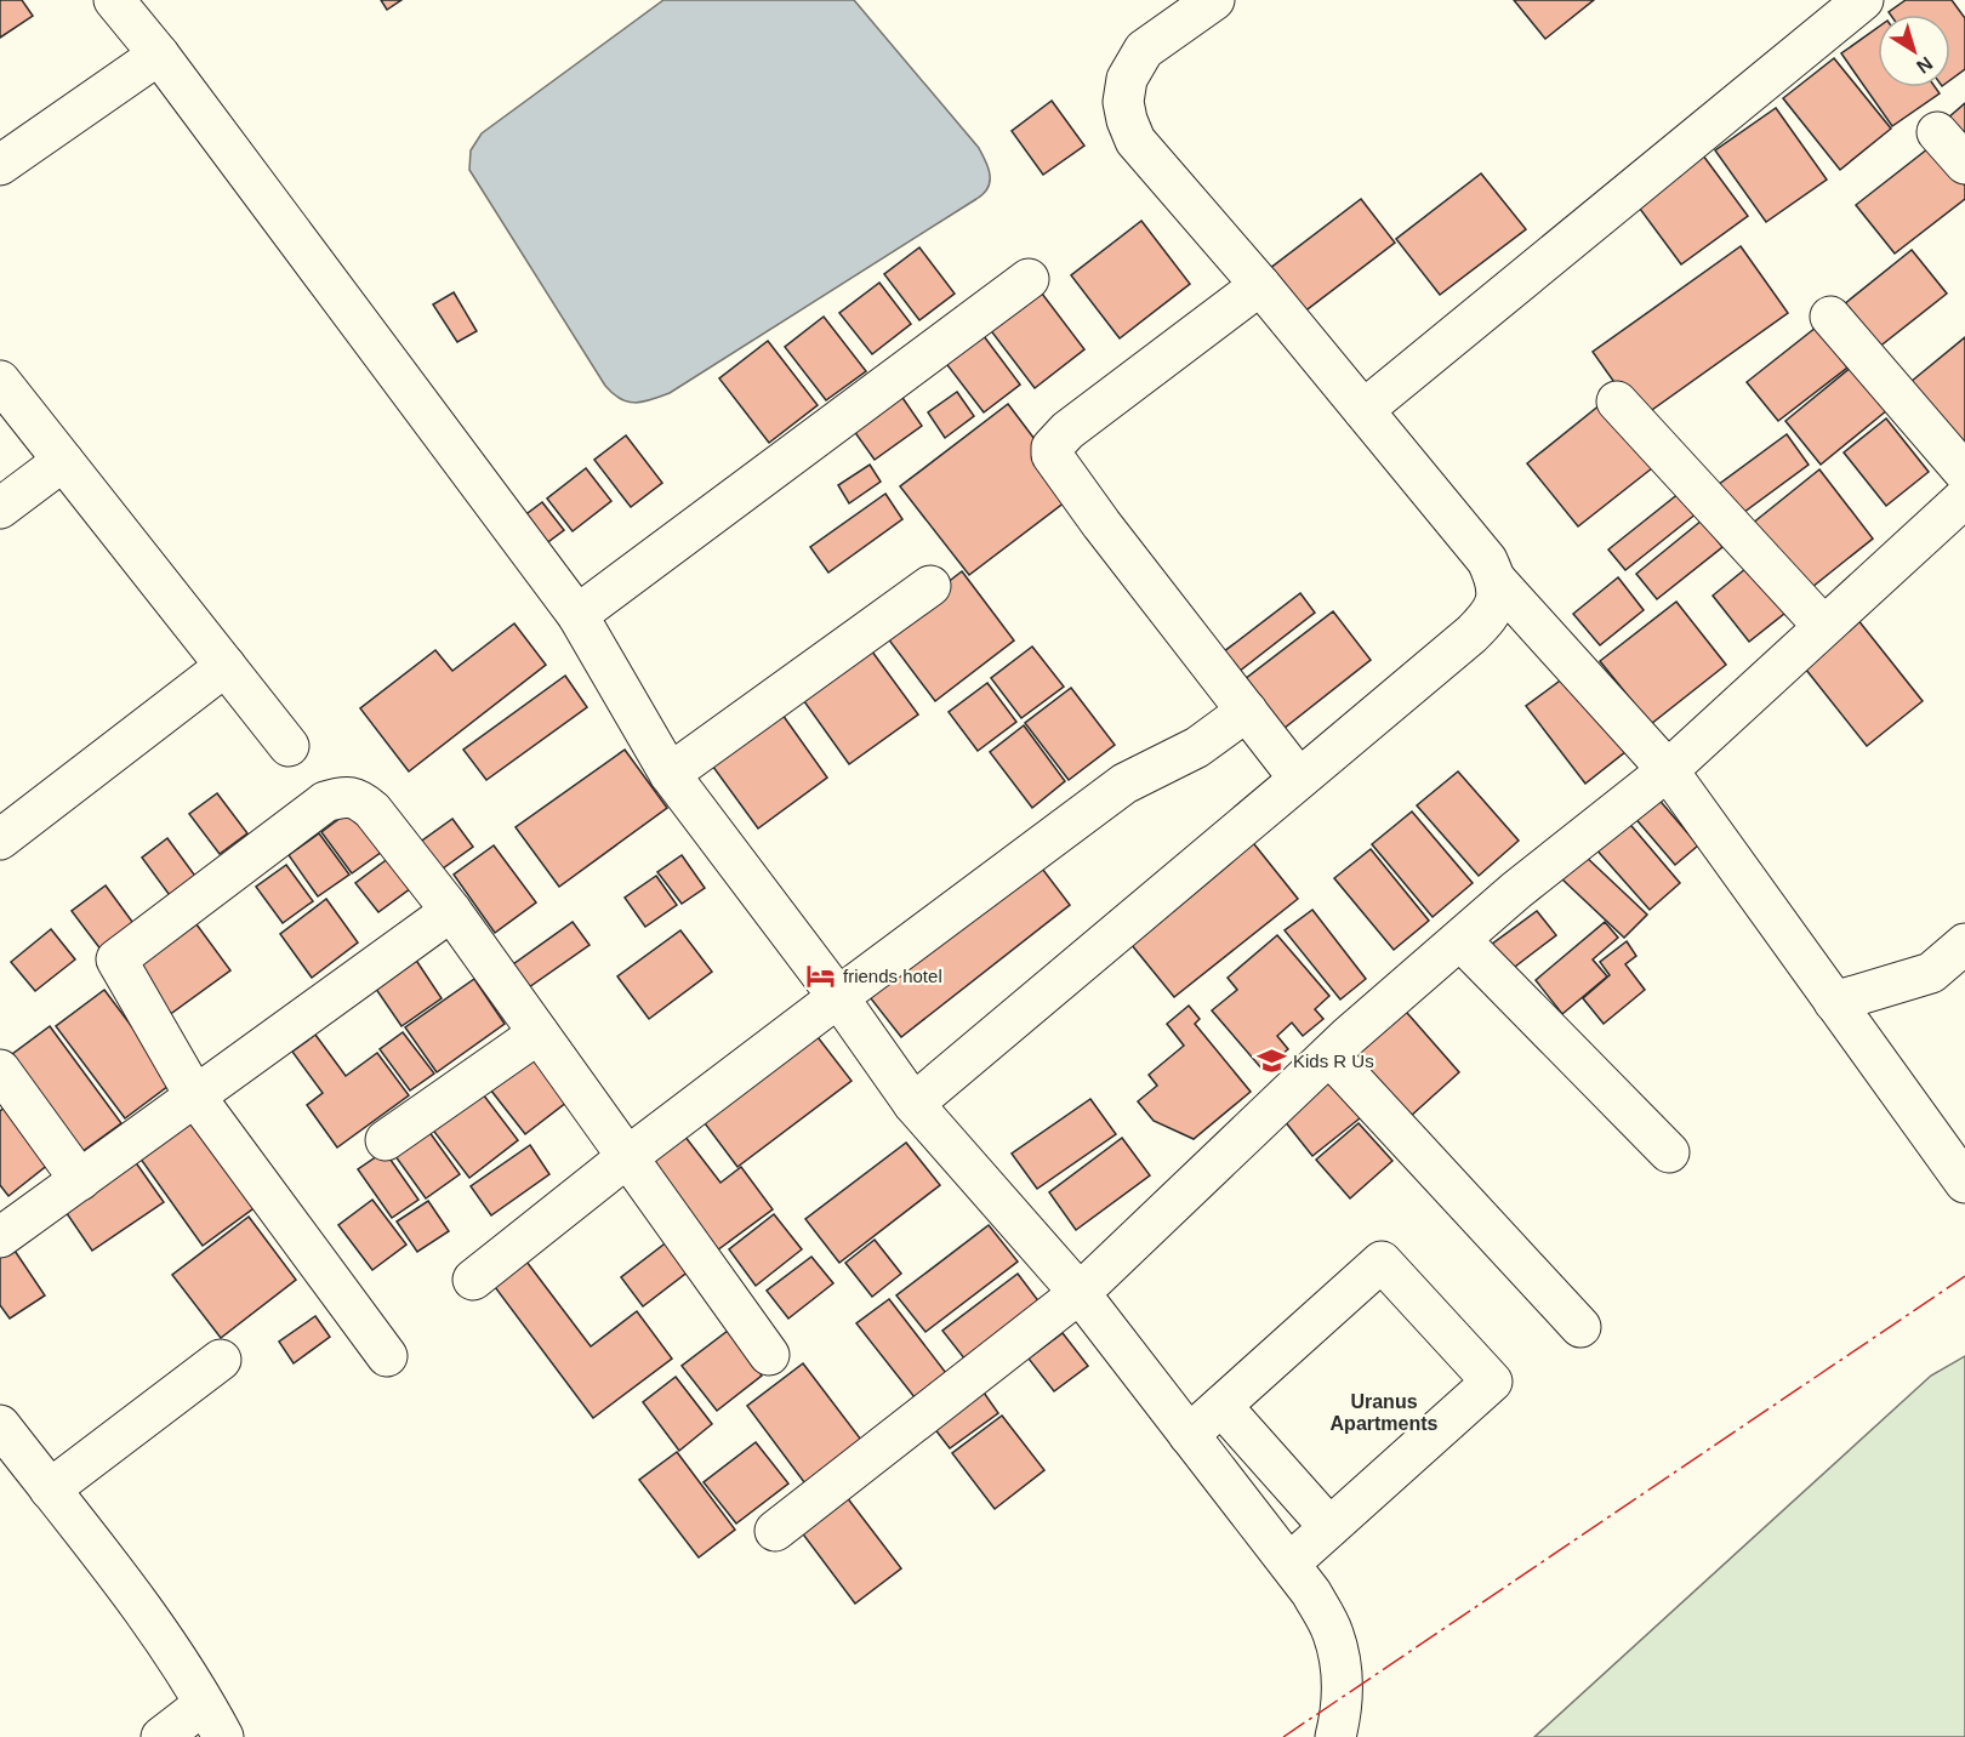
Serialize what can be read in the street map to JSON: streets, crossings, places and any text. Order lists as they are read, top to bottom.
{
  "districts": ["Uranus Apartments"],
  "places": {
    "hotel": ["friends hotel"],
    "school or university": ["Kids R Us"]
  },
  "north": "bottom right"
}
